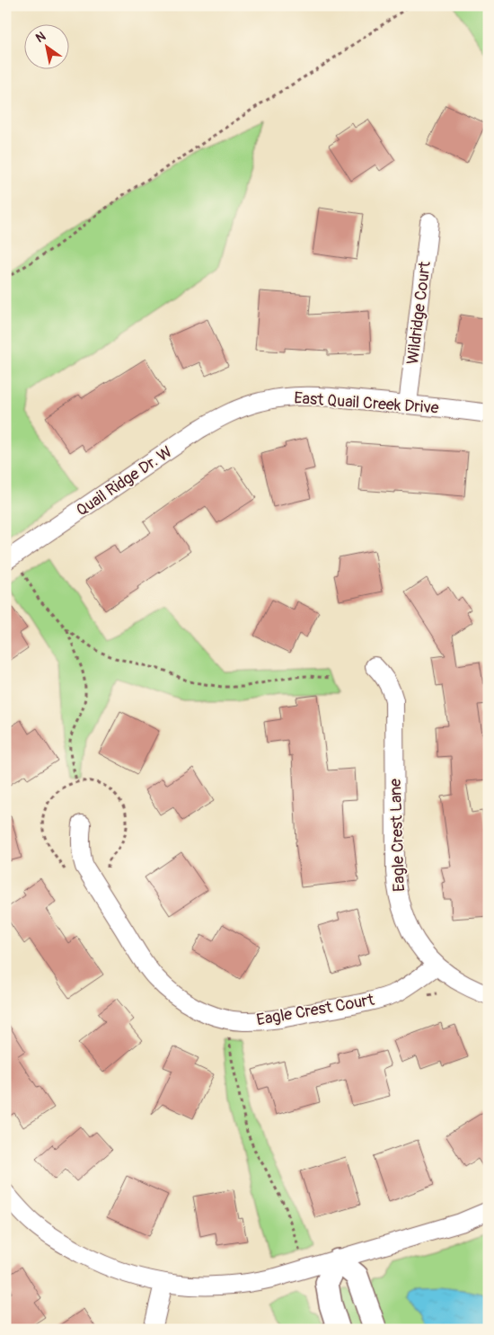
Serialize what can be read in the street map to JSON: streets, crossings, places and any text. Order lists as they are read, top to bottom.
{
  "streets": {
    "street": [
      "Wildridge Court",
      "East Quail Creek Drive",
      "Quail Ridge Dr. W",
      "Eagle Crest Lane",
      "Eagle Crest Court"
    ]
  },
  "crossings": [
    ["Wildridge Court", "East Quail Creek Drive"],
    ["East Quail Creek Drive", "Quail Ridge Dr. W"],
    ["Eagle Crest Lane", "Eagle Crest Court"]
  ],
  "north": "top left"
}
